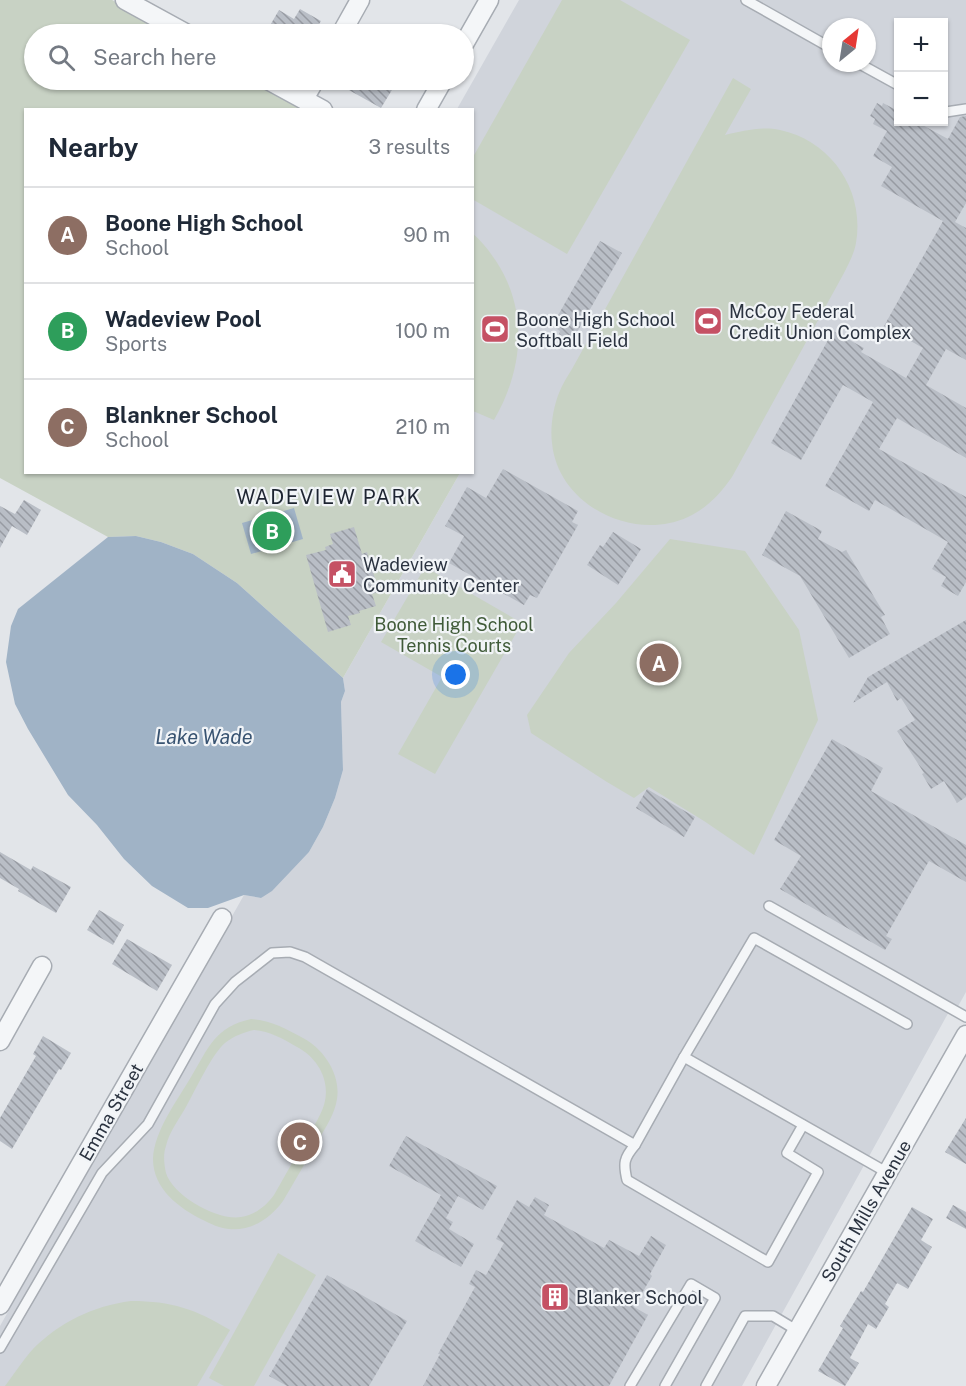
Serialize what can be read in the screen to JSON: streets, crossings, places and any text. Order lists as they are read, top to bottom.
{
  "streets": {
    "street": ["Emma Street", "South Mills Avenue"]
  },
  "districts": ["WADEVIEW PARK"],
  "water": ["Lake Wade"],
  "parks": ["Boone High School Tennis Courts"],
  "places": {
    "sports": ["McCoy Federal Credit Union Complex", "Boone High School Softball Field"],
    "public building": ["Wadeview Community Center"],
    "building": ["Blanker School"]
  },
  "north": "top right",
  "page": {
    "map_buttons": ["+", "−"],
    "search": "Search here",
    "heading": ["Nearby", "3 results"],
    "list": [
      {
        "mark": "A",
        "name": "Boone High School",
        "note": "School",
        "value": "90 m"
      },
      {
        "mark": "B",
        "name": "Wadeview Pool",
        "note": "Sports",
        "value": "100 m"
      },
      {
        "mark": "C",
        "name": "Blankner School",
        "note": "School",
        "value": "210 m"
      }
    ],
    "pins": ["B", "A", "C"]
  }
}
